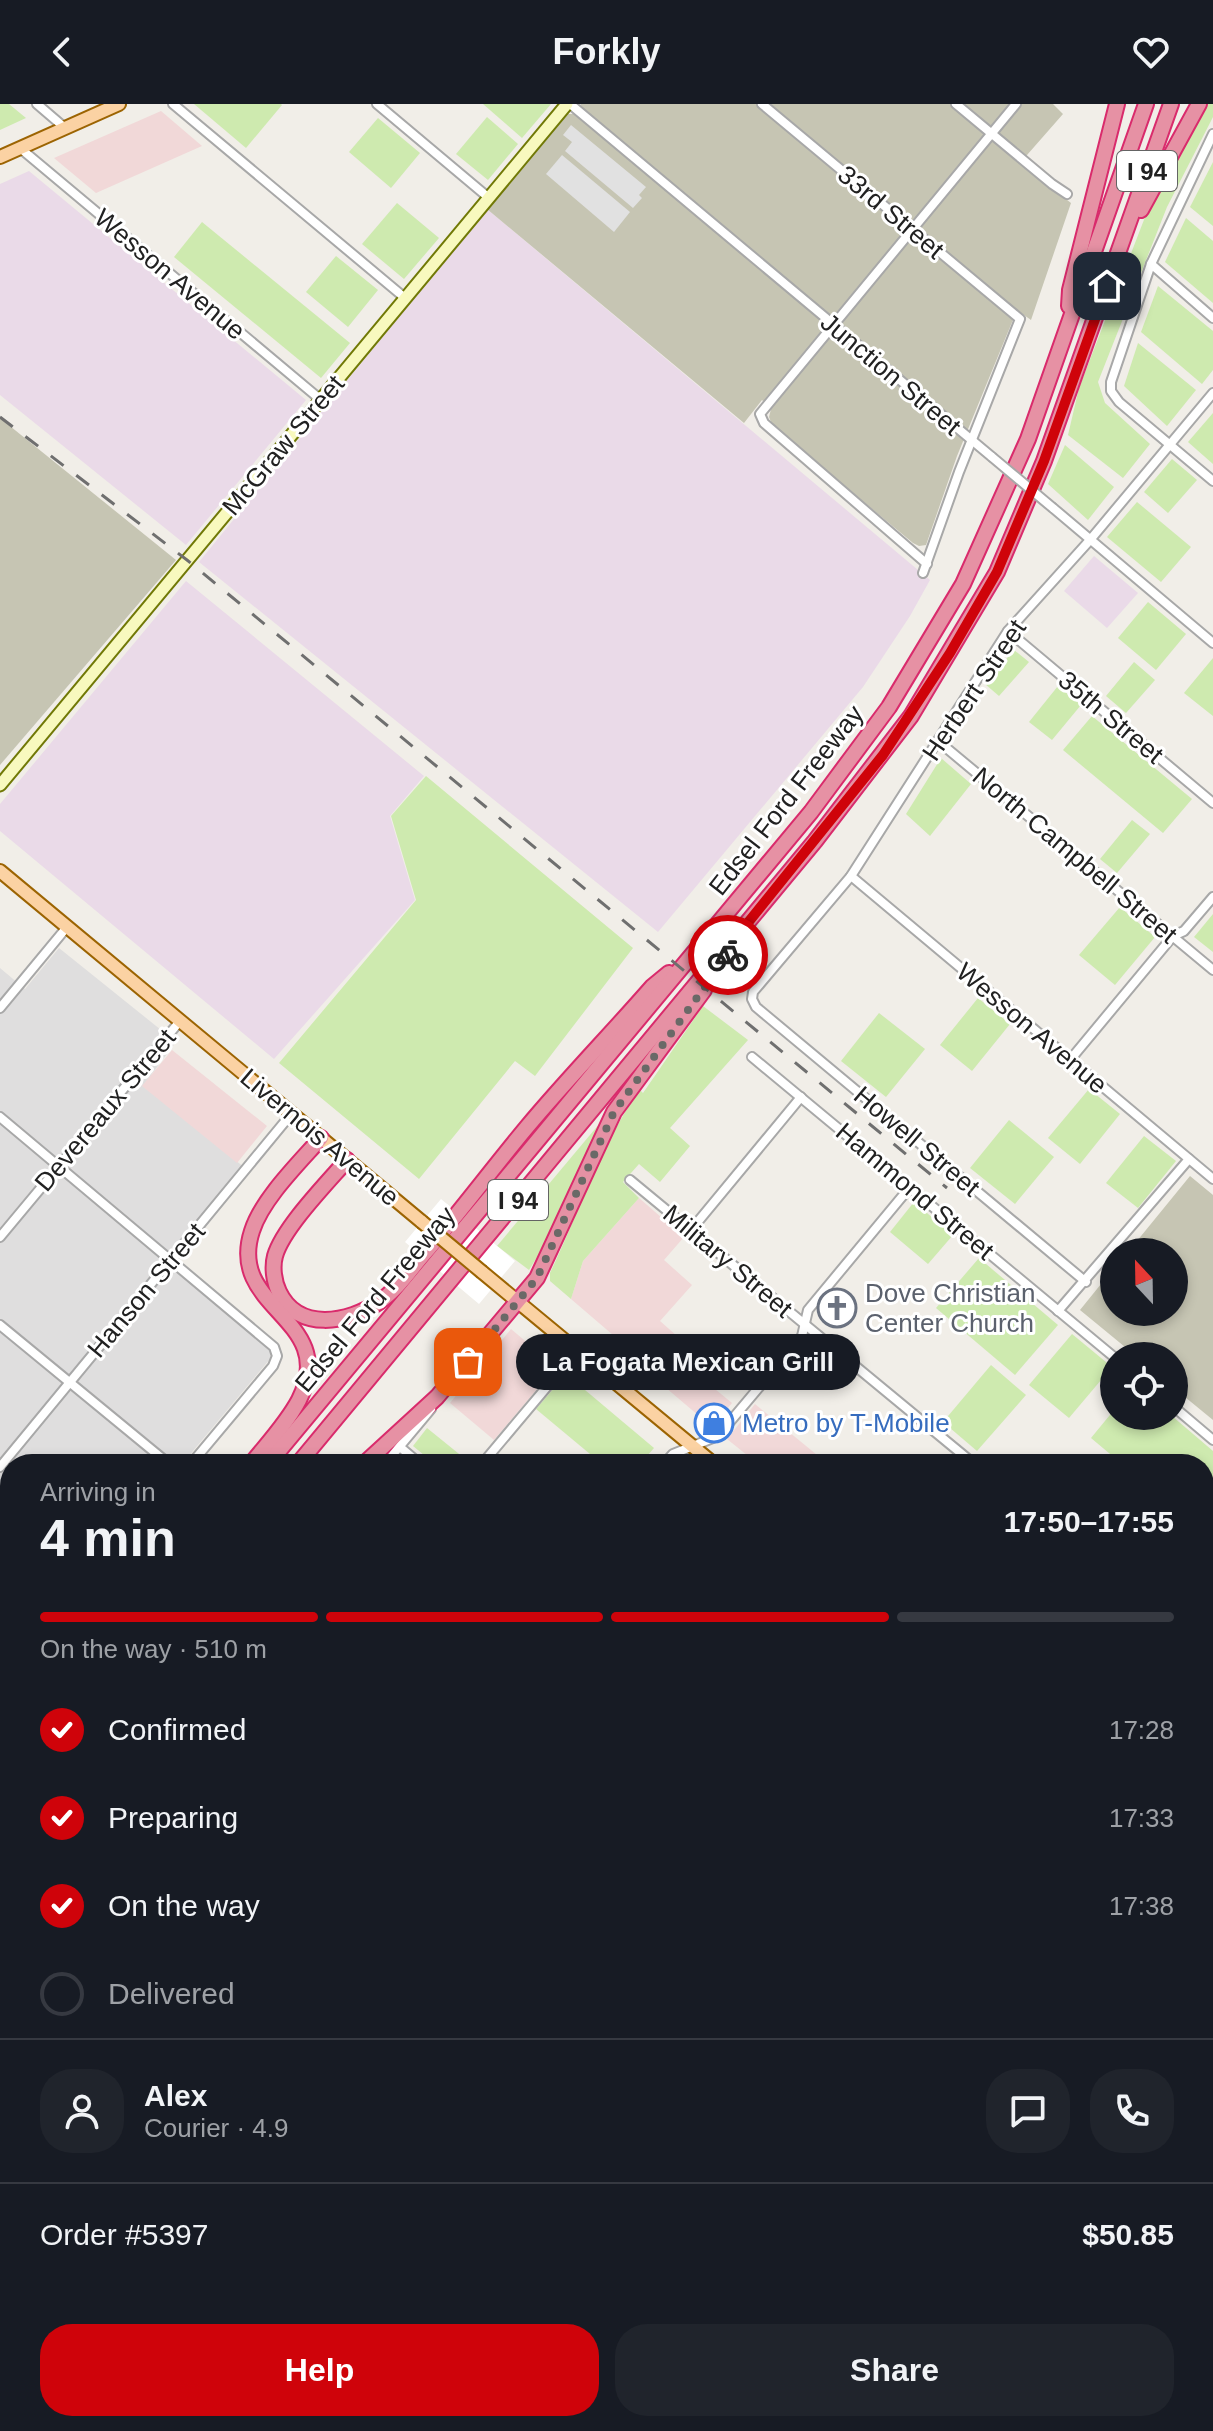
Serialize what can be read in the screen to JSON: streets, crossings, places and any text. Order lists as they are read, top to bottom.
{
  "streets": {
    "highway": ["I 94", "Edsel Ford Freeway"],
    "main road": ["Livernois Avenue"],
    "street": [
      "33rd Street",
      "Wesson Avenue",
      "Junction Street",
      "McGraw Street",
      "Herbert Street",
      "35th Street",
      "North Campbell Street",
      "Devereaux Street",
      "Howell Street",
      "Hammond Street",
      "Military Street",
      "Hanson Street"
    ]
  },
  "crossings": [
    ["33rd Street", "Junction Street"],
    ["Wesson Avenue", "McGraw Street"],
    ["Wesson Avenue", "Herbert Street"],
    ["Junction Street", "McGraw Street"],
    ["Junction Street", "Herbert Street"],
    ["Herbert Street", "35th Street"],
    ["Herbert Street", "North Campbell Street"],
    ["Herbert Street", "Howell Street"],
    ["Devereaux Street", "Livernois Avenue"],
    ["Livernois Avenue", "Hanson Street"]
  ],
  "places": {
    "church": ["Dove Christian Center Church"],
    "other": ["La Fogata Mexican Grill"],
    "shop": ["Metro by T-Mobile"]
  },
  "north": "top",
  "page": {
    "header": "Forkly",
    "bubble": "La Fogata Mexican Grill",
    "heading": ["4 min", "Arriving in", "17:50–17:55"],
    "panel": [
      "Alex",
      "Courier · 4.9",
      "Order #5397",
      "$50.85"
    ],
    "bar": "On the way · 510 m",
    "list": [
      ["Confirmed", "17:28"],
      ["Preparing", "17:33"],
      ["On the way", "17:38"],
      "Delivered"
    ],
    "buttons": ["Help", "Share"]
  }
}
